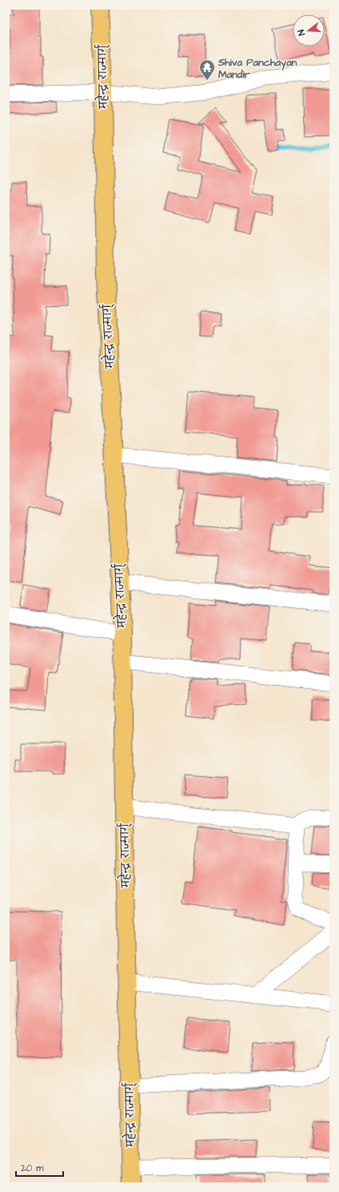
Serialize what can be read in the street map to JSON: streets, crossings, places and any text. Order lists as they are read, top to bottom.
{
  "streets": {
    "highway": ["महेन्द्र राज्मार्ग्"]
  },
  "places": {
    "temple": ["Shiva Panchayan Mandir"]
  },
  "scale_bar": "20 m",
  "north": "left"
}
